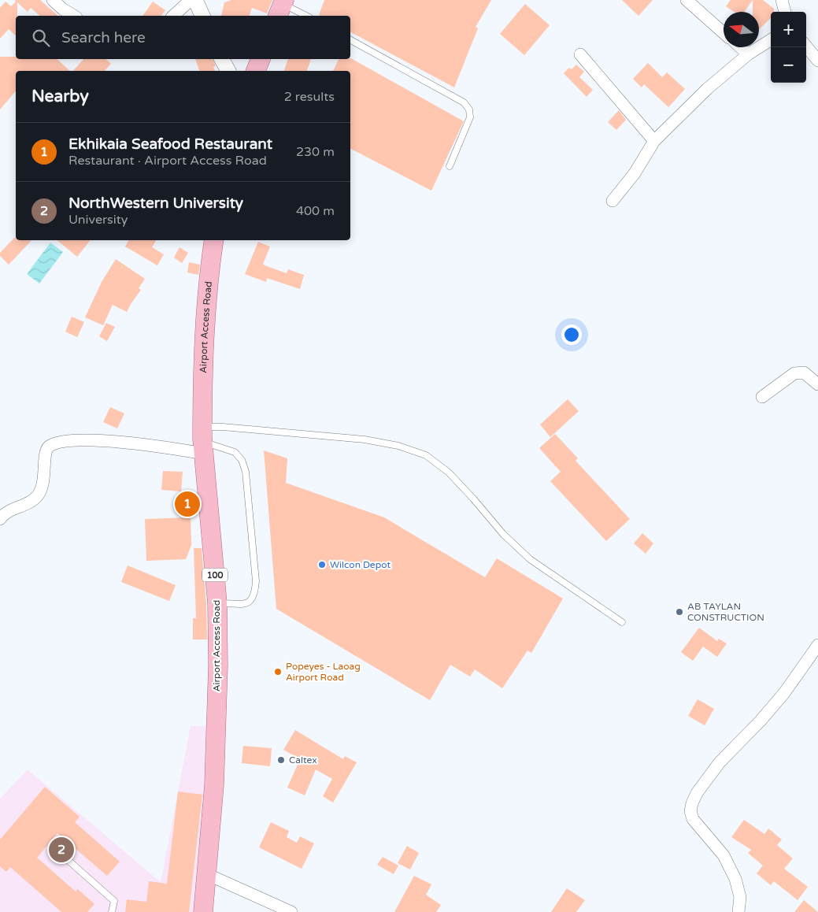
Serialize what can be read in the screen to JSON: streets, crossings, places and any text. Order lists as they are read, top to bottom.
{
  "streets": {
    "main road": ["Airport Access Road", "100"]
  },
  "places": [
    "Wilcon Depot",
    "AB TAYLAN CONSTRUCTION",
    "Popeyes - Laoag Airport Road",
    "Caltex"
  ],
  "north": "left",
  "page": {
    "map_buttons": ["+", "−"],
    "search": "Search here",
    "heading": ["Nearby", "2 results"],
    "list": [
      {
        "mark": "1",
        "name": "Ekhikaia Seafood Restaurant",
        "note": "Restaurant · Airport Access Road",
        "value": "230 m"
      },
      {
        "mark": "2",
        "name": "NorthWestern University",
        "note": "University",
        "value": "400 m"
      }
    ],
    "pins": ["1", "2"]
  }
}
